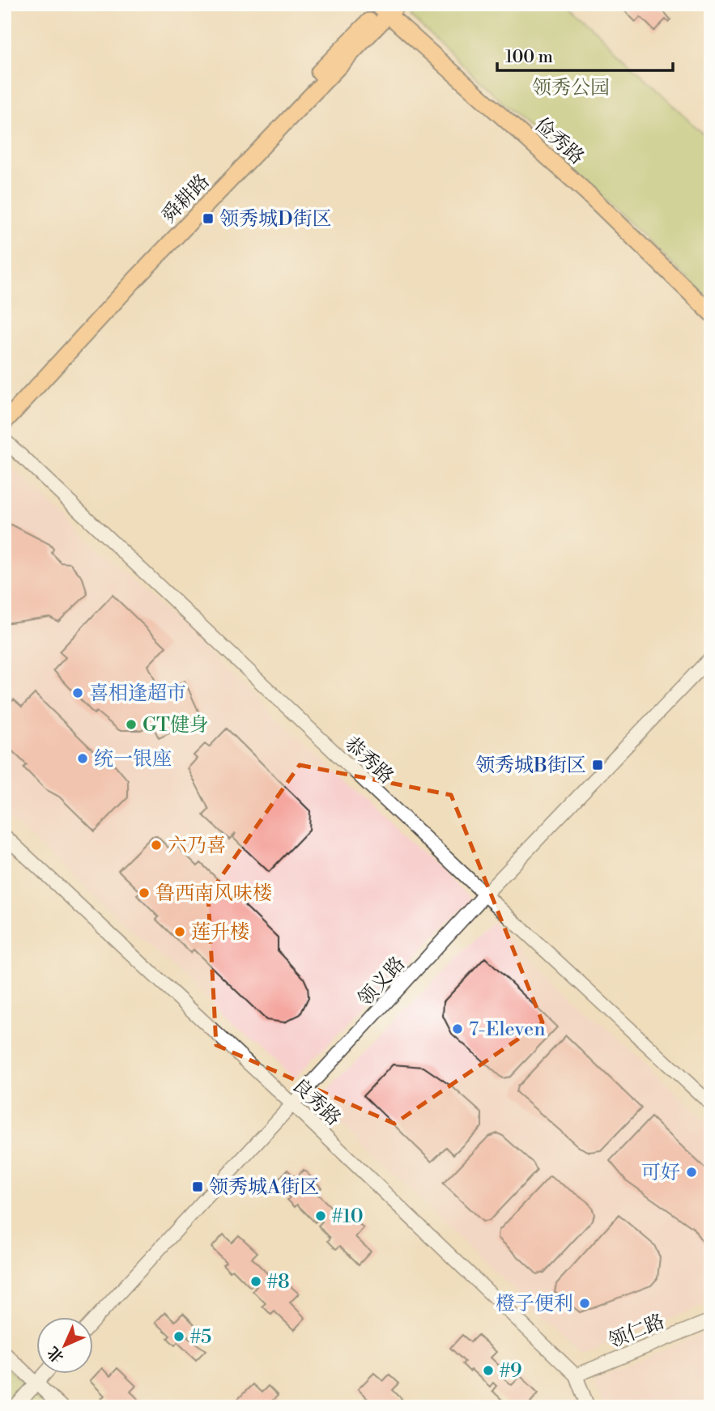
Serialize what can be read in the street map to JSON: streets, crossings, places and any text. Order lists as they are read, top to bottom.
{
  "streets": {
    "main road": ["俭秀路", "舜耕路"],
    "street": [
      "恭秀路",
      "领义路",
      "良秀路",
      "领仁路"
    ]
  },
  "crossings": [
    ["俭秀路", "舜耕路"],
    ["恭秀路", "领义路"],
    ["领义路", "良秀路"],
    ["良秀路", "领仁路"]
  ],
  "parks": ["领秀公园"],
  "places": {
    "transit": ["领秀城D街区", "领秀城B街区", "领秀城A街区"],
    "other": [
      "喜相逢超市",
      "GT健身",
      "统一银座",
      "六乃喜",
      "鲁西南风味楼",
      "莲升楼",
      "7-Eleven",
      "可好",
      "#10",
      "#8",
      "橙子便利",
      "#5",
      "#9"
    ]
  },
  "scale_bar": "100 m",
  "north": "bottom left"
}
